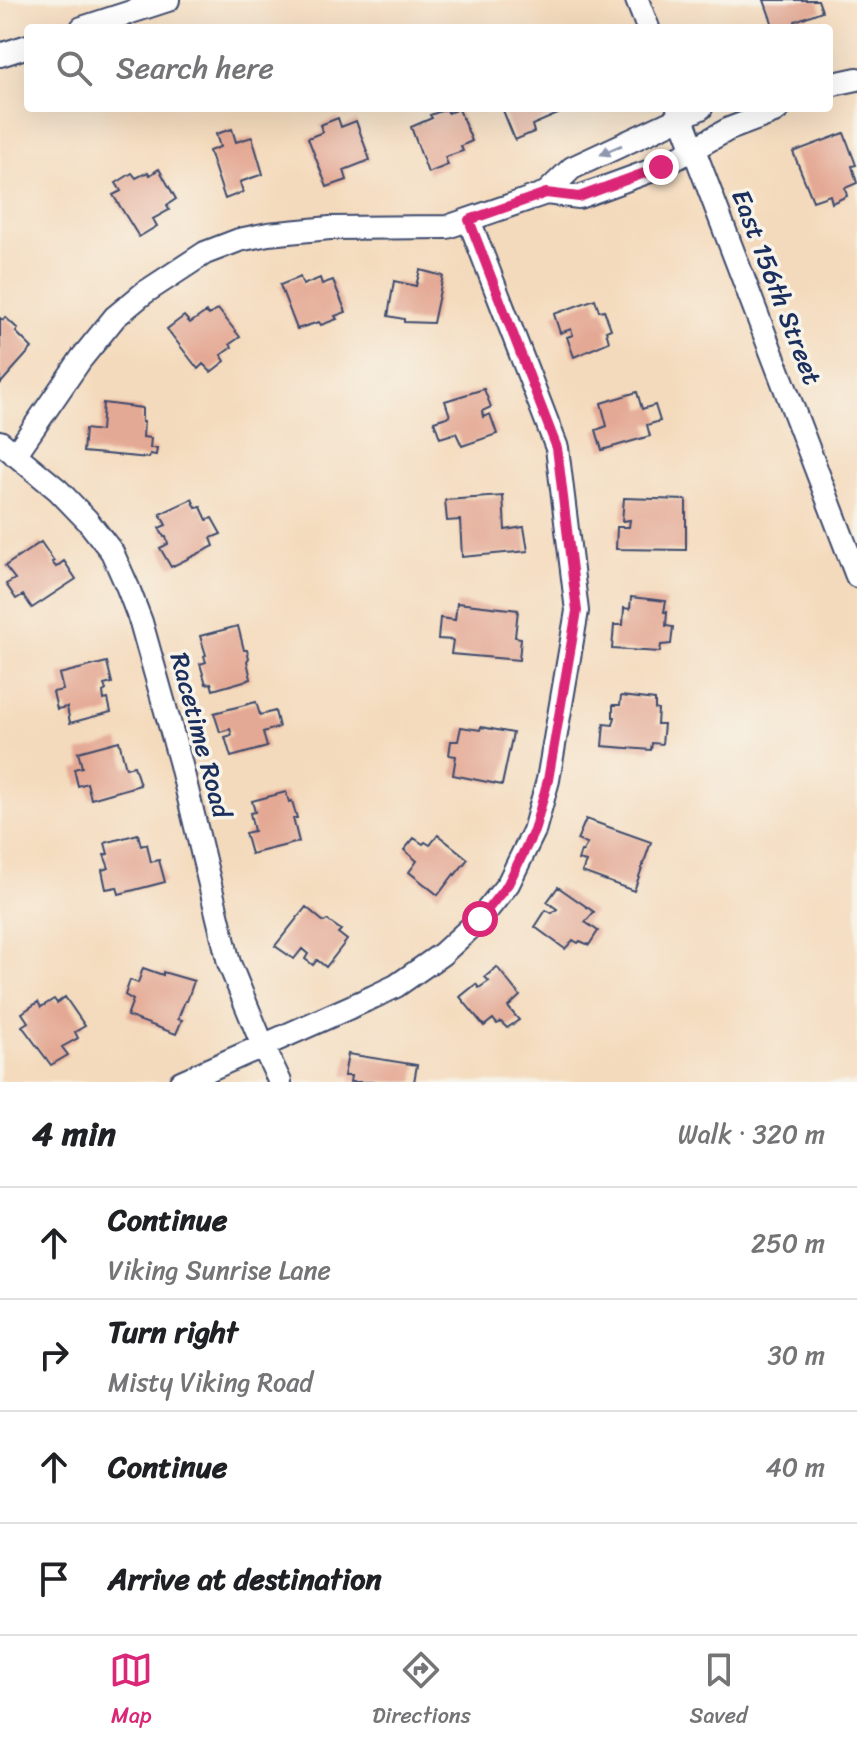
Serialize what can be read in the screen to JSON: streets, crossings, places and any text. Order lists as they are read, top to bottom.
{
  "streets": {
    "street": ["East 156th Street", "Racetime Road"]
  },
  "page": {
    "search": "Search here",
    "heading": ["4 min", "Walk · 320 m"],
    "list": [
      ["Continue", "Viking Sunrise Lane", "250 m"],
      ["Turn right", "Misty Viking Road", "30 m"],
      ["Continue", "40 m"],
      "Arrive at destination"
    ],
    "nav": ["Map", "Directions", "Saved"]
  }
}
